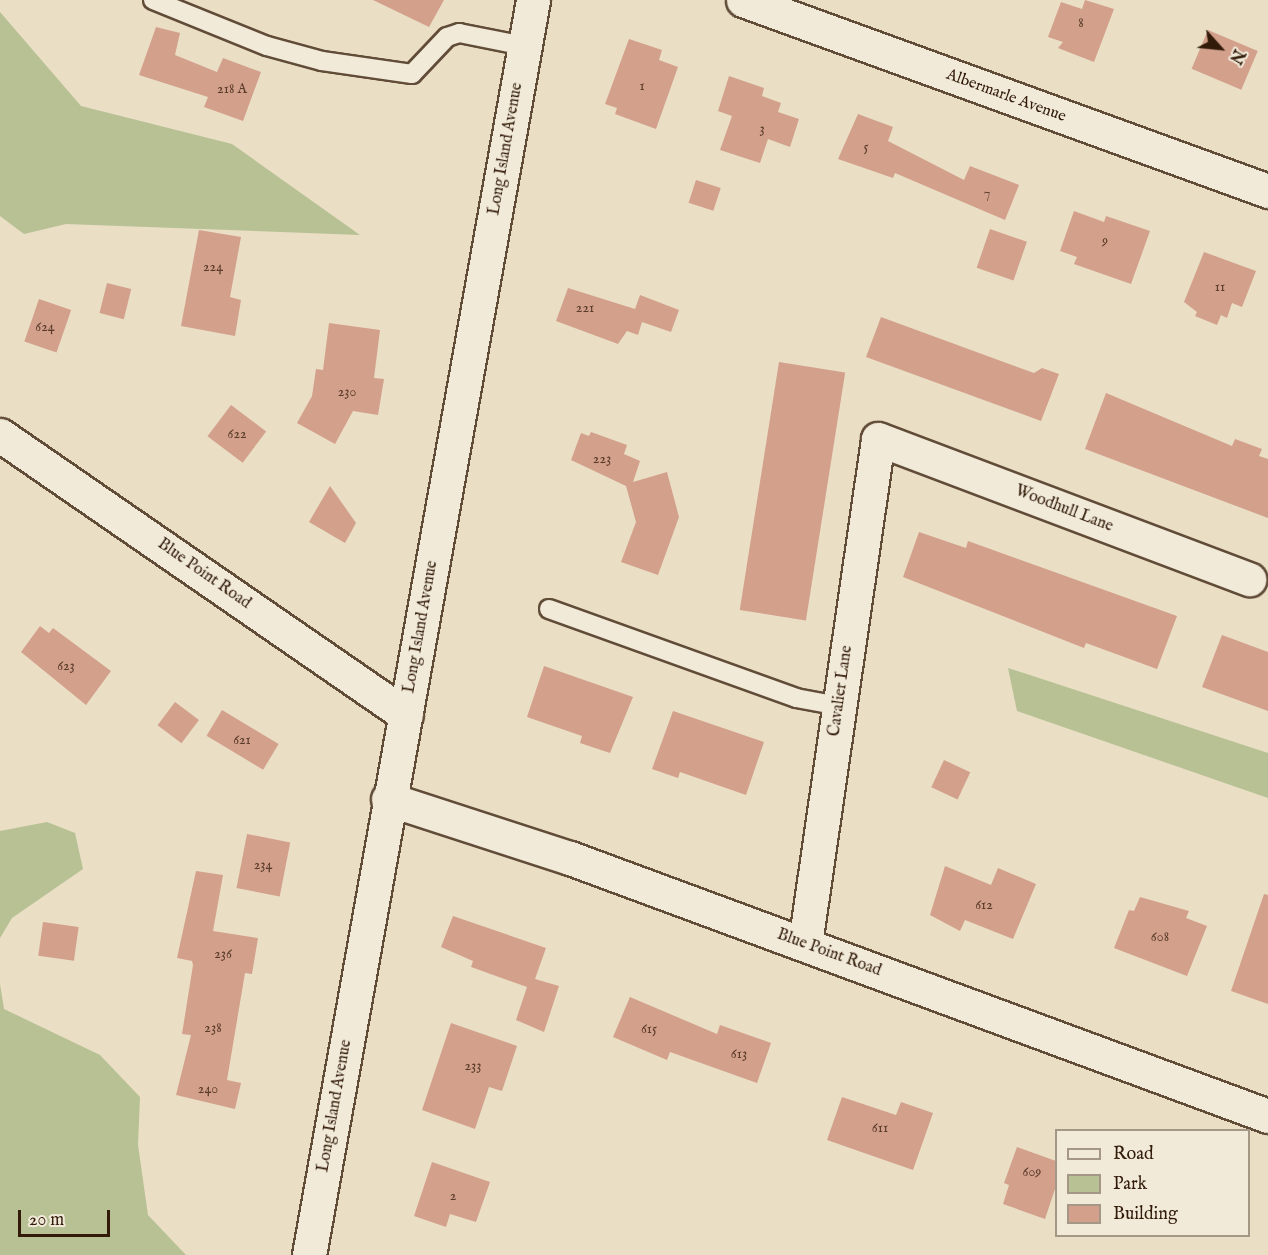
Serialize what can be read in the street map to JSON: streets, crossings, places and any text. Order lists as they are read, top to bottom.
{
  "streets": {
    "street": [
      "Albermarle Avenue",
      "Long Island Avenue",
      "Woodhull Lane",
      "Blue Point Road",
      "Cavalier Lane"
    ]
  },
  "crossings": [
    ["Long Island Avenue", "Blue Point Road"],
    ["Woodhull Lane", "Cavalier Lane"],
    ["Blue Point Road", "Cavalier Lane"]
  ],
  "house_numbers": [
    "8",
    "1",
    "218 A",
    "3",
    "5",
    "7",
    "9",
    "224",
    "11",
    "221",
    "624",
    "230",
    "622",
    "223",
    "623",
    "621",
    "234",
    "612",
    "608",
    "236",
    "238",
    "615",
    "613",
    "233",
    "240",
    "611",
    "609",
    "2"
  ],
  "legend": ["Road", "Park", "Building"],
  "scale_bar": "20 m",
  "north": "bottom right"
}
